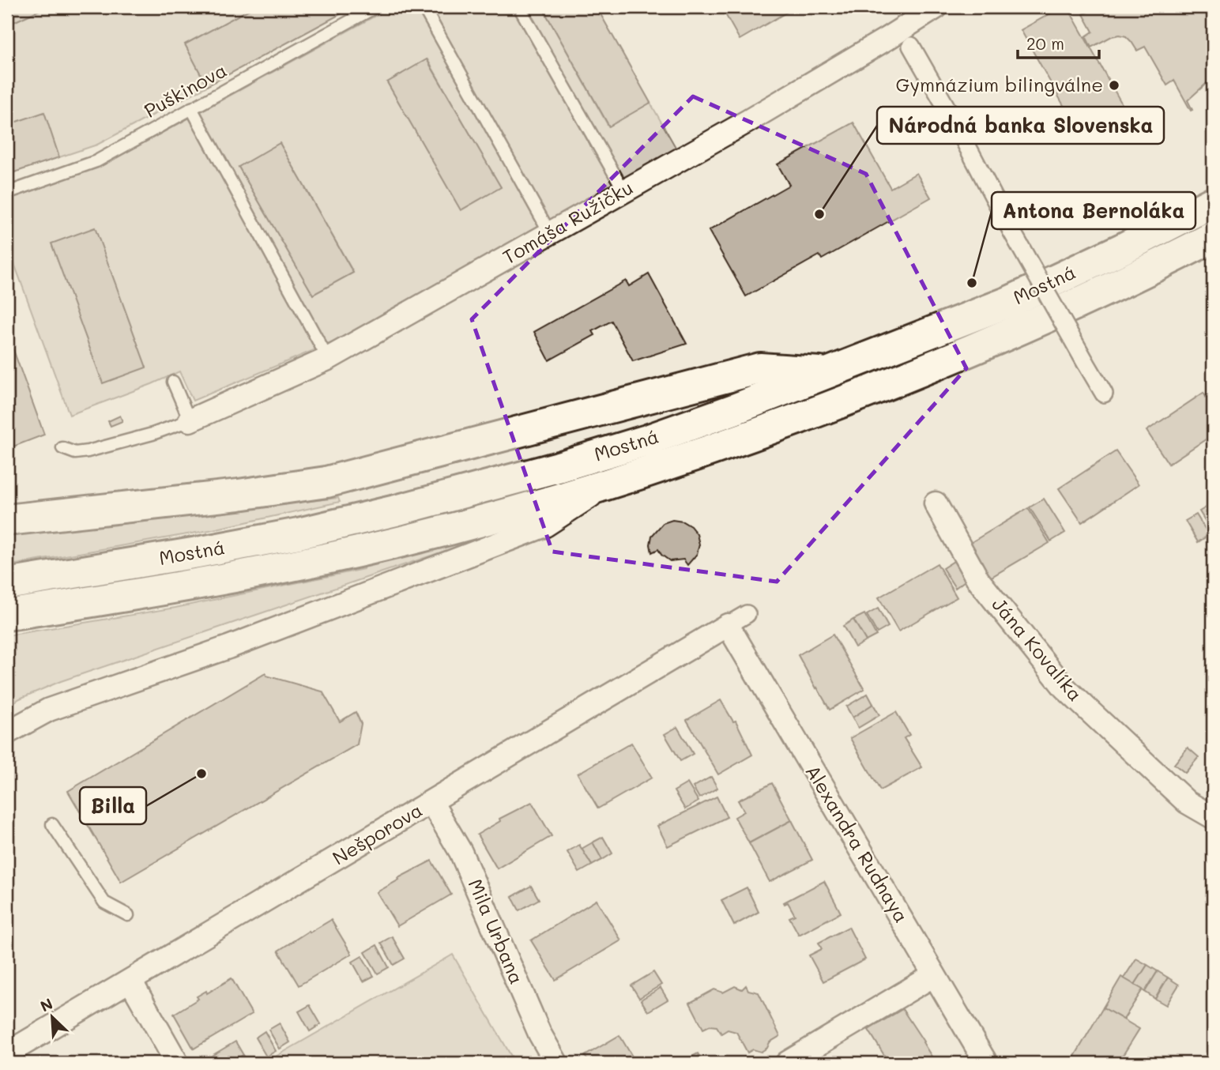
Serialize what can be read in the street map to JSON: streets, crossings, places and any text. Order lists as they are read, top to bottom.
{
  "streets": {
    "main road": ["Mostná"],
    "street": [
      "Tomáša Ružičku",
      "Jána Kovalíka",
      "Nešporova",
      "Alexandra Rudnaya",
      "Mila Urbana"
    ],
    "lane": ["Puškinova"]
  },
  "crossings": [
    ["Nešporova", "Alexandra Rudnaya"],
    ["Nešporova", "Mila Urbana"]
  ],
  "places": [
    "Gymnázium bilingválne",
    "Národná banka Slovenska",
    "Antona Bernoláka",
    "Billa"
  ],
  "scale_bar": "20 m",
  "north": "top left"
}
